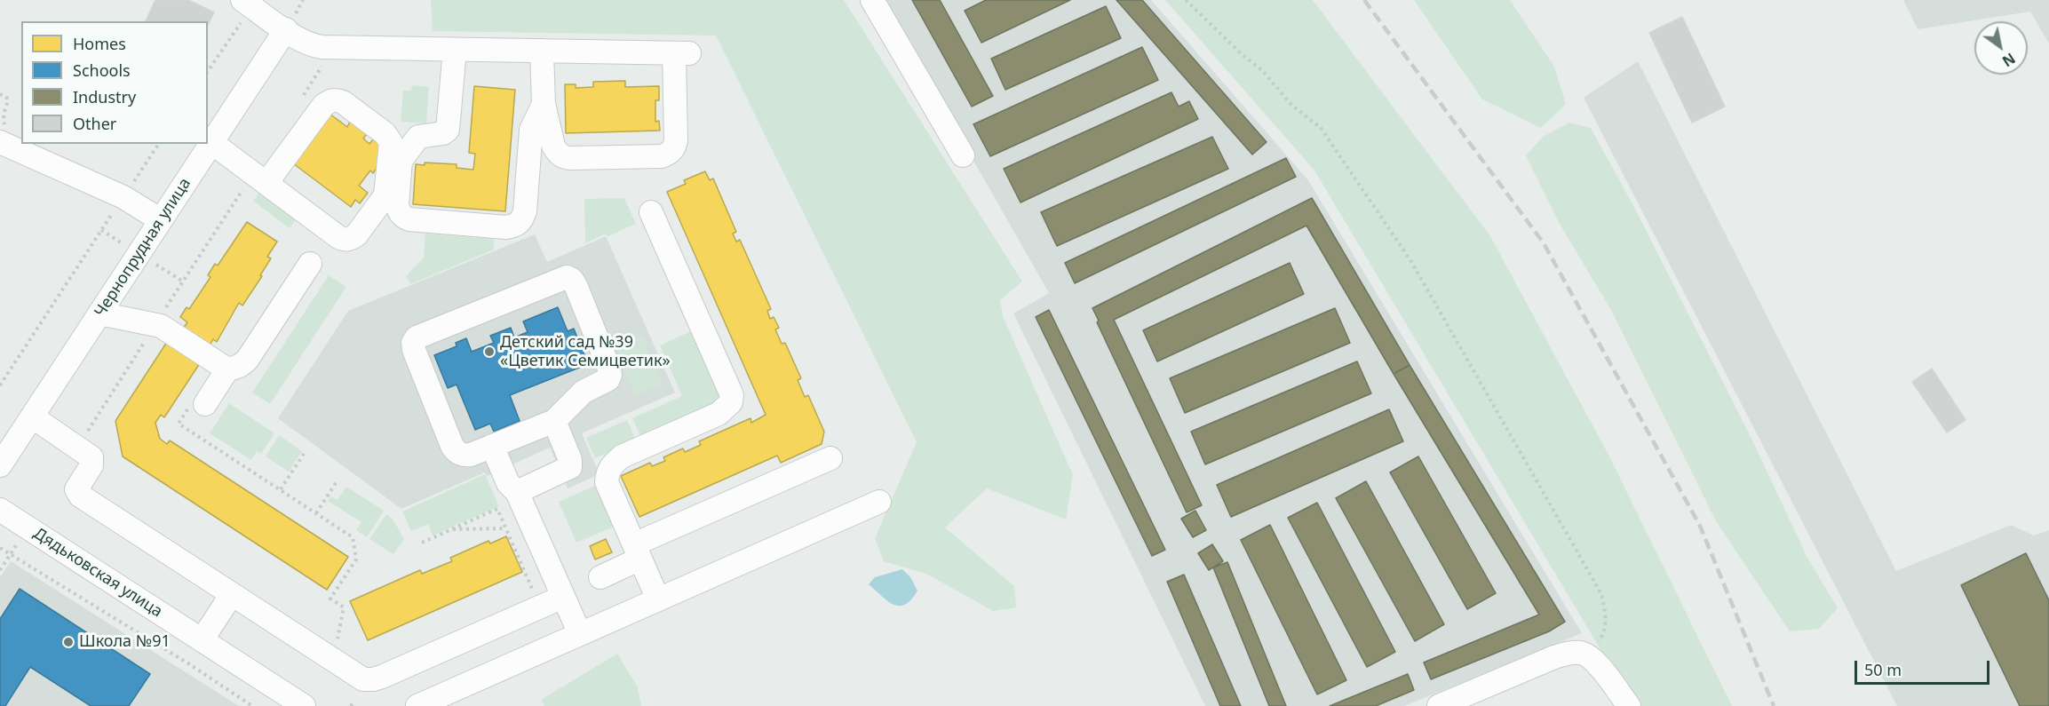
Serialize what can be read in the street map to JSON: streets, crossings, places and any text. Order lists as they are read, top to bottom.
{
  "streets": {
    "street": ["Чернопрудная улица", "Дядьковская улица"]
  },
  "places": ["Детский сад №39 «Цветик Семицветик»", "Школа №91"],
  "legend": [
    "Homes",
    "Schools",
    "Industry",
    "Other"
  ],
  "scale_bar": "50 m",
  "north": "bottom right"
}
